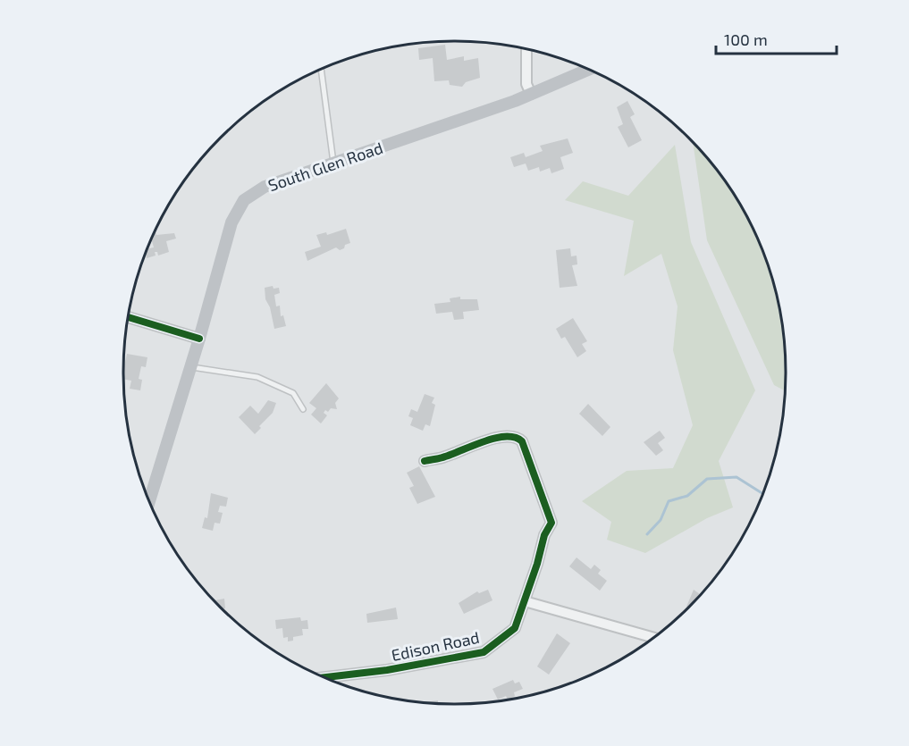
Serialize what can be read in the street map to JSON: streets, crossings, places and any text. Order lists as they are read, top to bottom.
{
  "streets": {
    "main road": ["South Glen Road"],
    "street": ["Edison Road"]
  },
  "scale_bar": "100 m"
}
